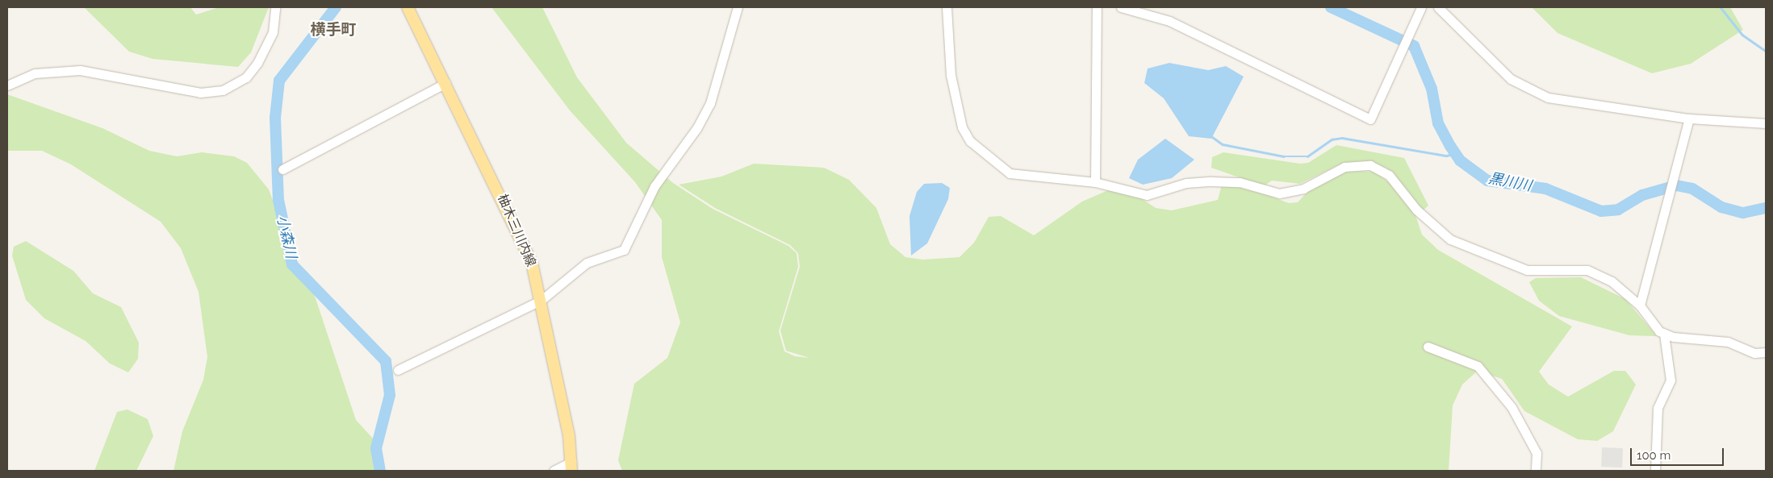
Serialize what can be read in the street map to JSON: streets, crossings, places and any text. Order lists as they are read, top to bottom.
{
  "streets": {
    "main road": ["柚木三川内線"]
  },
  "districts": ["横手町"],
  "water": ["黒川川", "小森川"],
  "scale_bar": "100 m"
}
